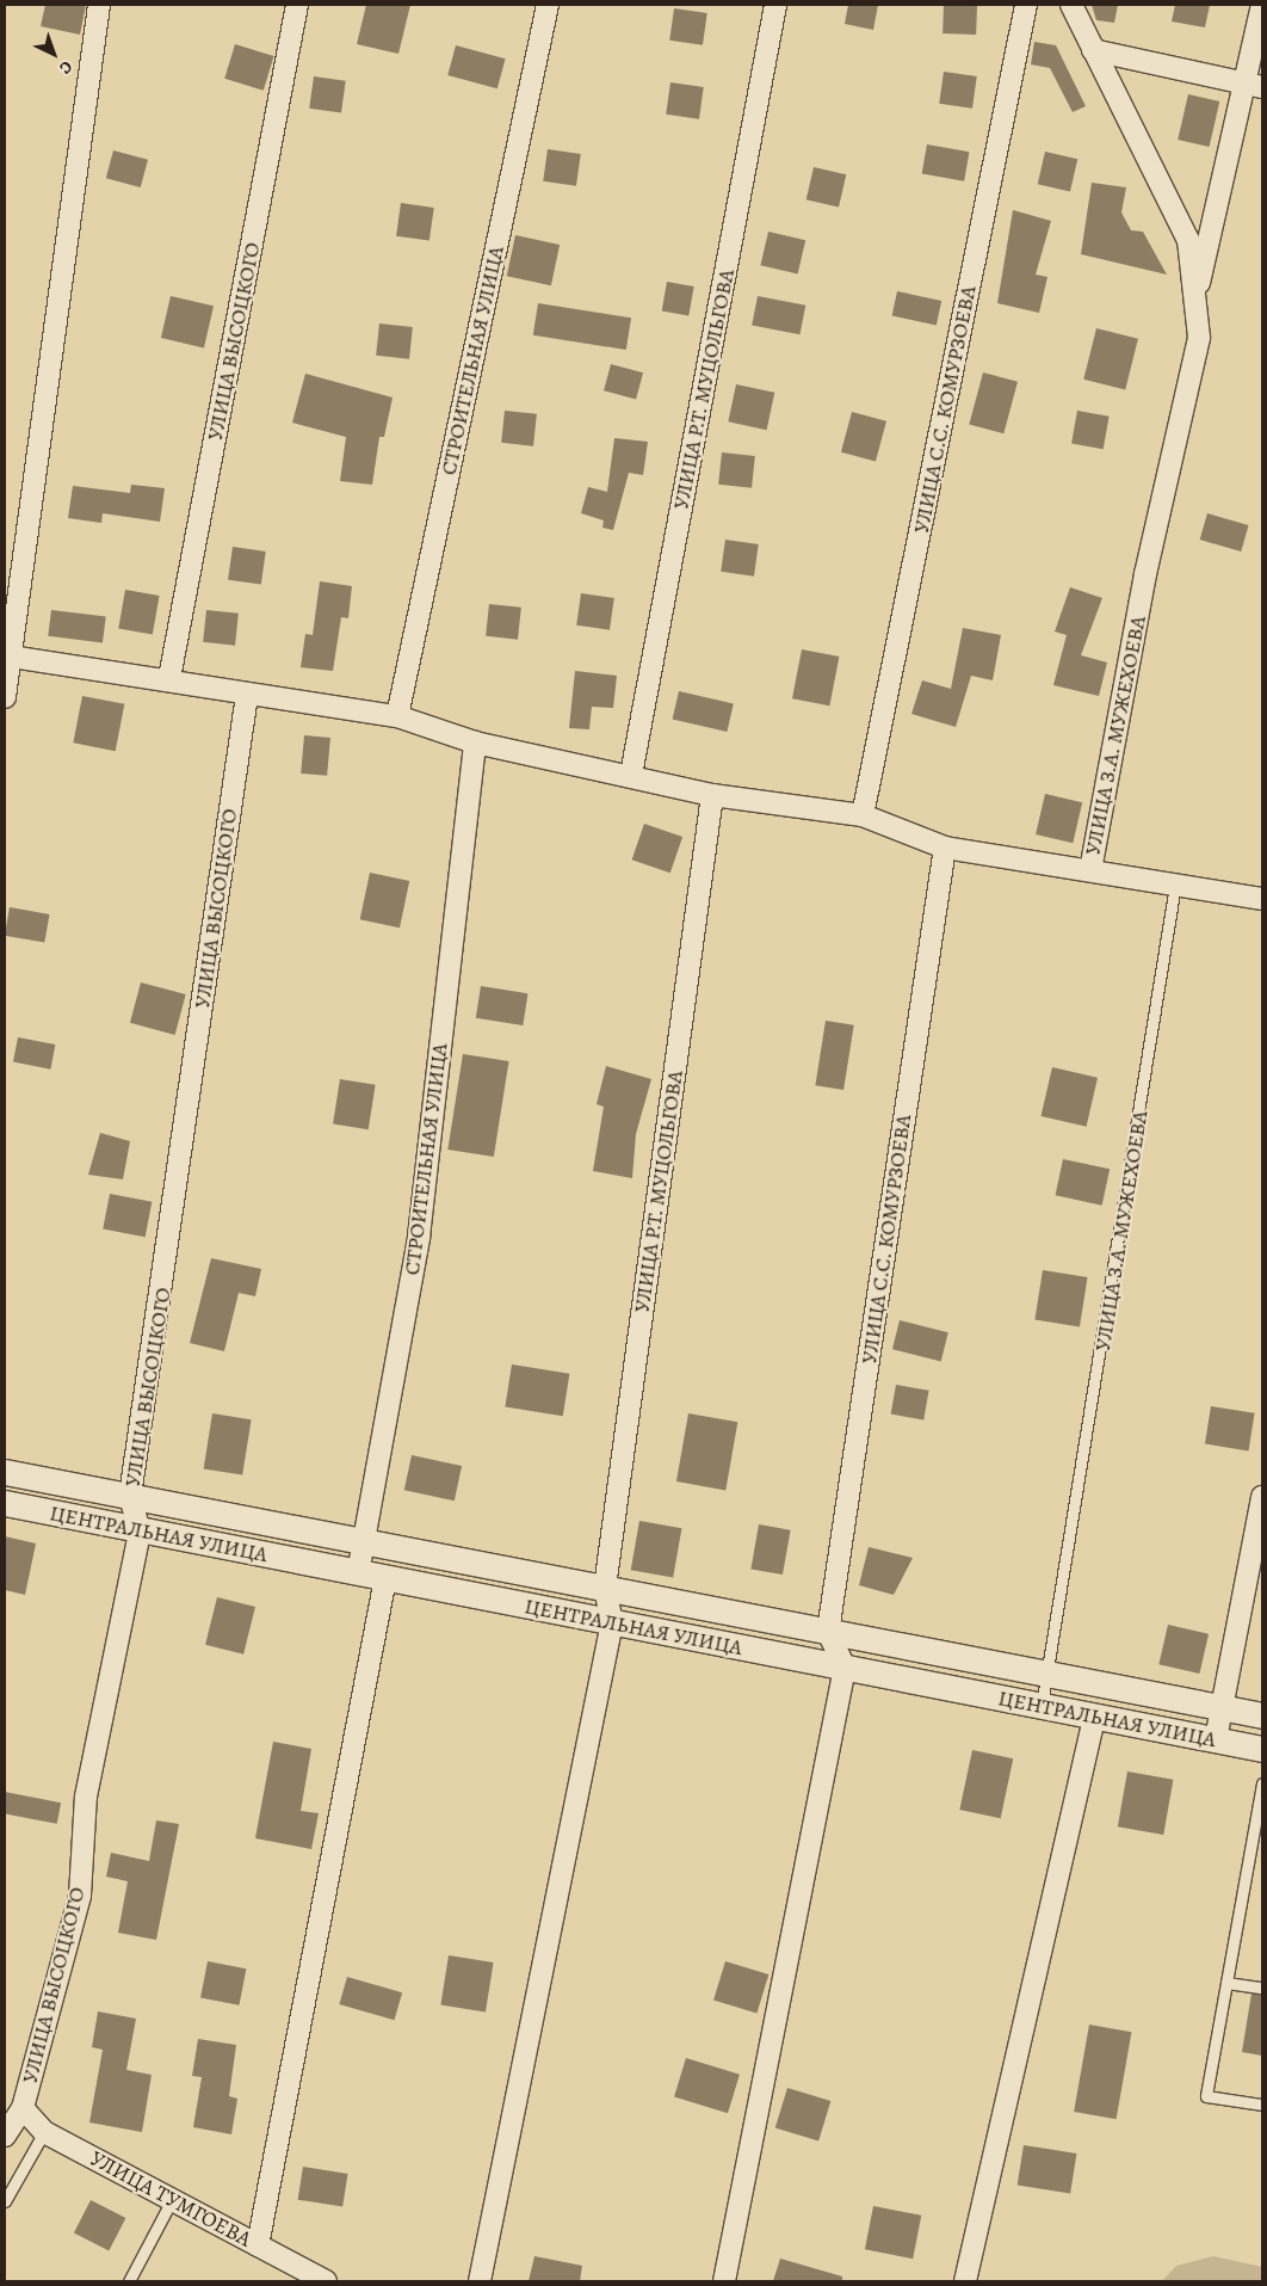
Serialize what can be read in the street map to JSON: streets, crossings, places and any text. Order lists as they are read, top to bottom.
{
  "streets": {
    "street": [
      "УЛИЦА ВЫСОЦКОГО",
      "СТРОИТЕЛЬНАЯ УЛИЦА",
      "УЛИЦА Р.Т. МУЦОЛЬГОВА",
      "УЛИЦА С.С. КОМУРЗОЕВА",
      "УЛИЦА З.А. МУЖЕХОЕВА",
      "ЦЕНТРАЛЬНАЯ УЛИЦА",
      "УЛИЦА ТУМГОЕВА"
    ]
  },
  "crossings": [
    ["УЛИЦА ВЫСОЦКОГО", "ЦЕНТРАЛЬНАЯ УЛИЦА"],
    ["УЛИЦА ВЫСОЦКОГО", "УЛИЦА ТУМГОЕВА"],
    ["СТРОИТЕЛЬНАЯ УЛИЦА", "ЦЕНТРАЛЬНАЯ УЛИЦА"],
    ["УЛИЦА Р.Т. МУЦОЛЬГОВА", "ЦЕНТРАЛЬНАЯ УЛИЦА"],
    ["УЛИЦА С.С. КОМУРЗОЕВА", "ЦЕНТРАЛЬНАЯ УЛИЦА"],
    ["УЛИЦА З.А. МУЖЕХОЕВА", "ЦЕНТРАЛЬНАЯ УЛИЦА"]
  ],
  "north": "bottom right"
}
